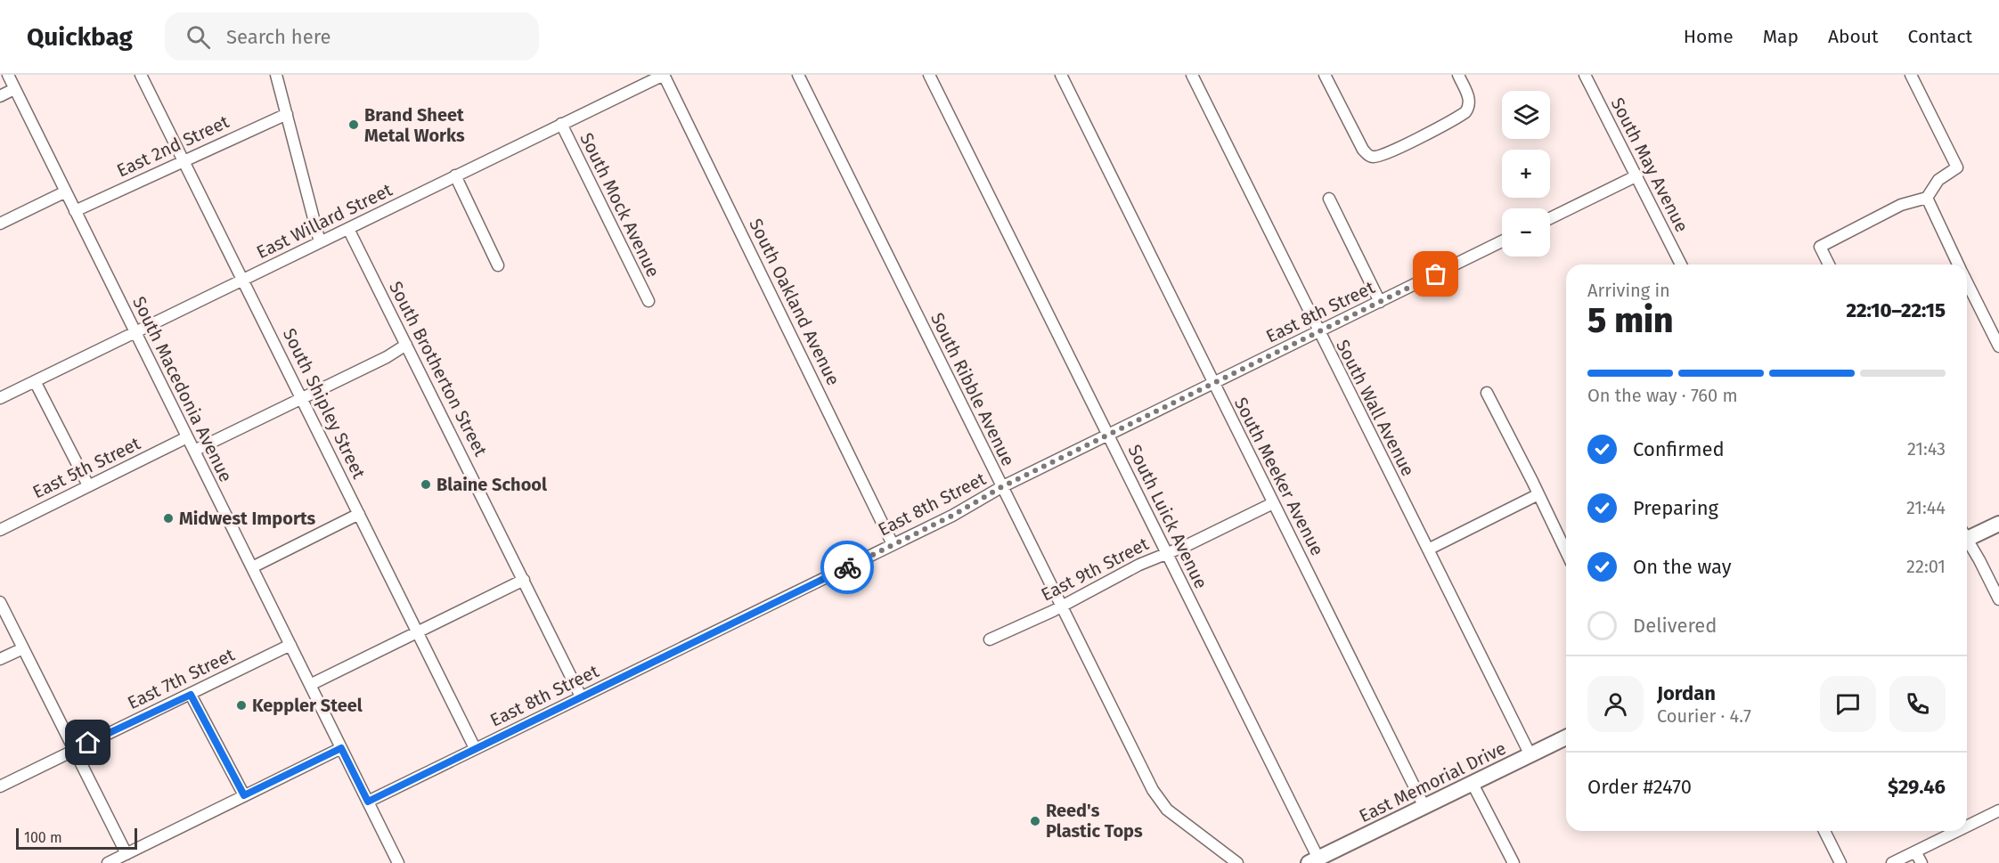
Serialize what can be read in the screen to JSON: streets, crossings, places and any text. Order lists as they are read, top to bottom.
{
  "streets": {
    "main road": ["East Memorial Drive"],
    "street": [
      "East 2nd Street",
      "South May Avenue",
      "South Mock Avenue",
      "East Willard Street",
      "South Oakland Avenue",
      "East 8th Street",
      "South Brotherton Street",
      "South Macedonia Avenue",
      "South Ribble Avenue",
      "South Shipley Street",
      "South Wall Avenue",
      "East 5th Street",
      "South Meeker Avenue",
      "South Luick Avenue",
      "East 9th Street",
      "East 7th Street"
    ]
  },
  "crossings": [
    ["East 2nd Street", "South Macedonia Avenue"],
    ["East 2nd Street", "South Shipley Street"],
    ["South Mock Avenue", "East Willard Street"],
    ["East Willard Street", "South Oakland Avenue"],
    ["East Willard Street", "South Brotherton Street"],
    ["East Willard Street", "South Macedonia Avenue"],
    ["East Willard Street", "South Shipley Street"],
    ["South Oakland Avenue", "East 8th Street"],
    ["East 8th Street", "South Brotherton Street"],
    ["East 8th Street", "South Macedonia Avenue"],
    ["East 8th Street", "South Ribble Avenue"],
    ["East 8th Street", "South Shipley Street"],
    ["East 8th Street", "South Wall Avenue"],
    ["East 8th Street", "South Meeker Avenue"],
    ["East 8th Street", "South Luick Avenue"],
    ["South Macedonia Avenue", "East 5th Street"],
    ["South Macedonia Avenue", "East 7th Street"],
    ["South Ribble Avenue", "East 9th Street"],
    ["South Wall Avenue", "East Memorial Drive"],
    ["South Meeker Avenue", "East 9th Street"],
    ["South Meeker Avenue", "East Memorial Drive"],
    ["South Luick Avenue", "East 9th Street"],
    ["South Luick Avenue", "East Memorial Drive"]
  ],
  "places": [
    "Brand Sheet Metal Works",
    "Blaine School",
    "Midwest Imports",
    "Keppler Steel",
    "Reed's Plastic Tops"
  ],
  "scale_bar": "100 m",
  "page": {
    "header": "Quickbag",
    "search": "Search here",
    "nav": [
      "Home",
      "Map",
      "About",
      "Contact"
    ],
    "map_buttons": ["+", "−"],
    "heading": ["5 min", "Arriving in", "22:10–22:15"],
    "panel": [
      "Jordan",
      "Courier · 4.7",
      "Order #2470",
      "$29.46"
    ],
    "bar": "On the way · 760 m",
    "list": [
      ["Confirmed", "21:43"],
      ["Preparing", "21:44"],
      ["On the way", "22:01"],
      "Delivered"
    ],
    "scale": "100 m"
  }
}
